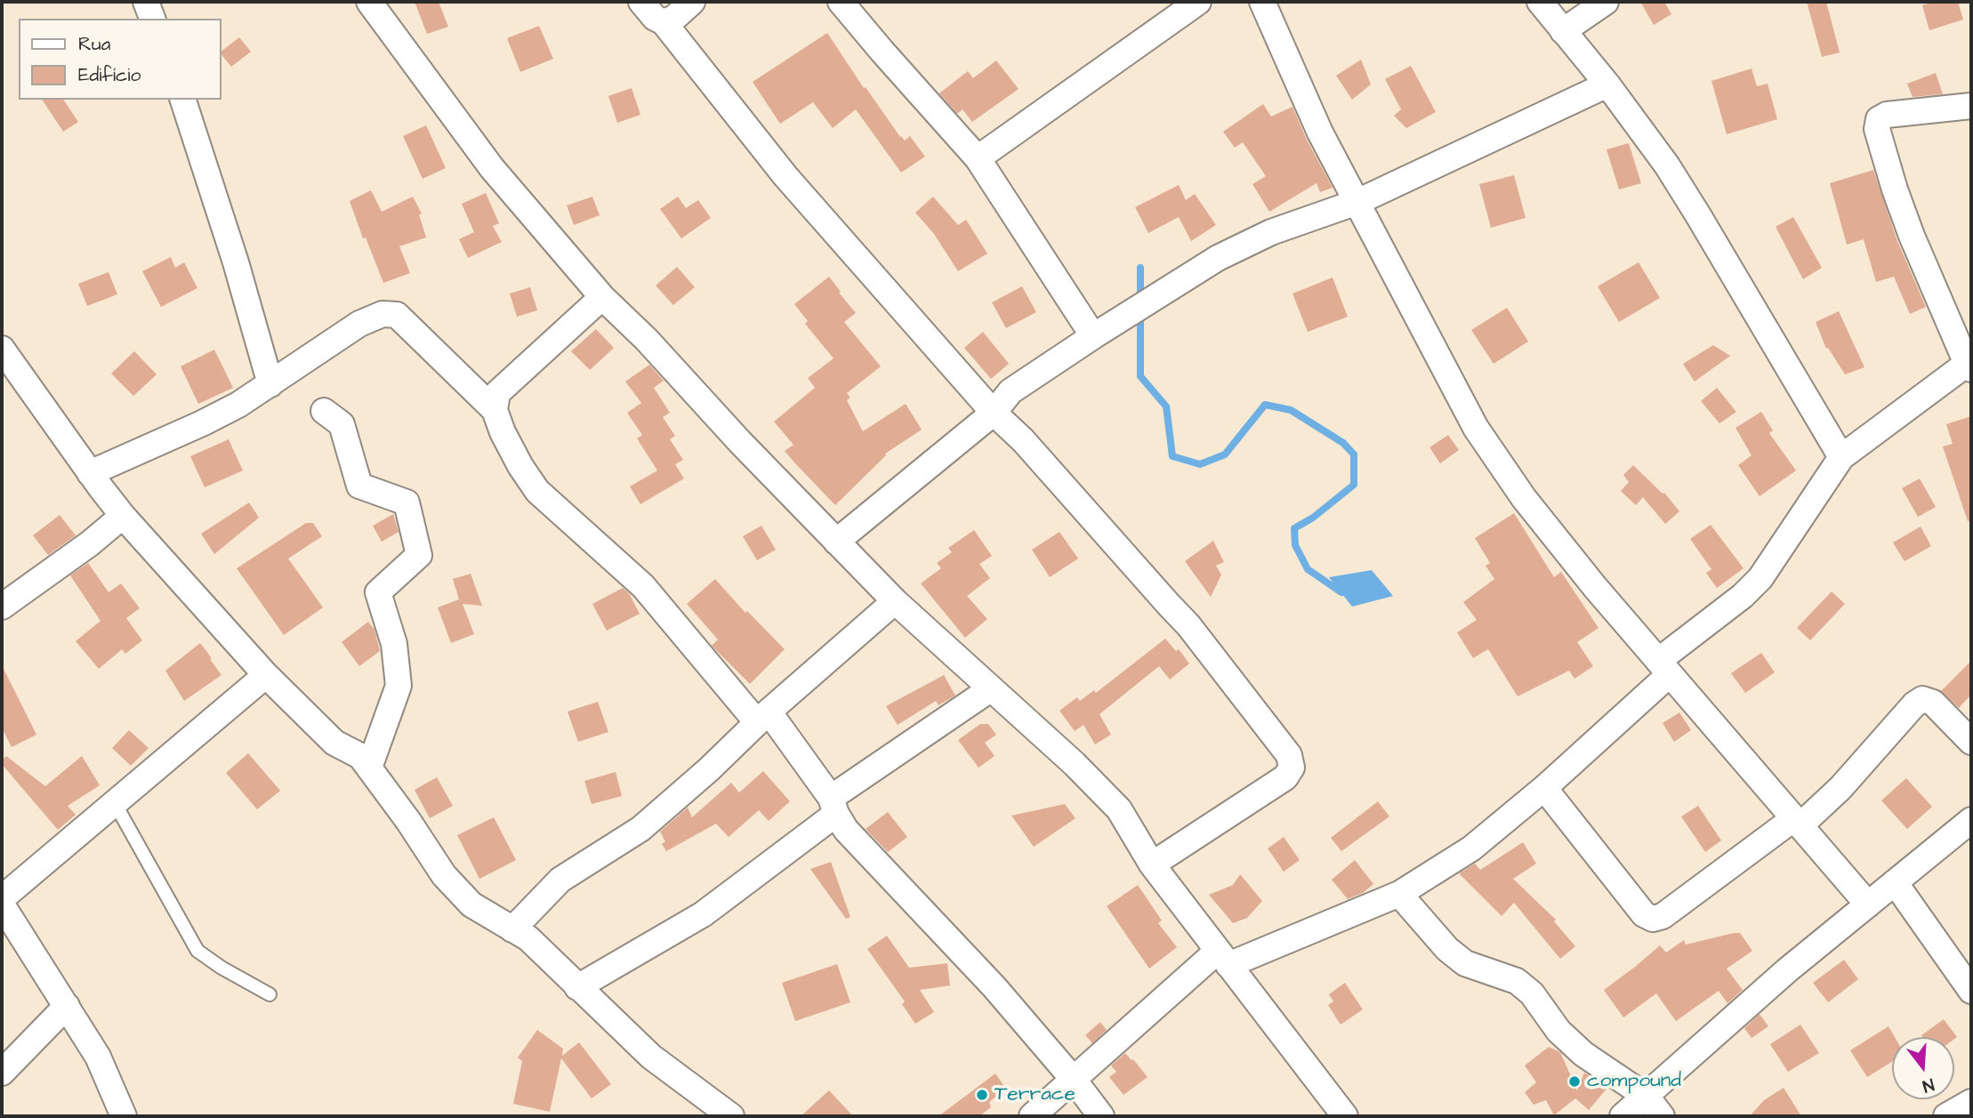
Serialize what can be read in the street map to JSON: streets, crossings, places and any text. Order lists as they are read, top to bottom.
{
  "places": ["compound", "Terrace"],
  "legend": ["Rua", "Edifício"],
  "north": "bottom"
}
